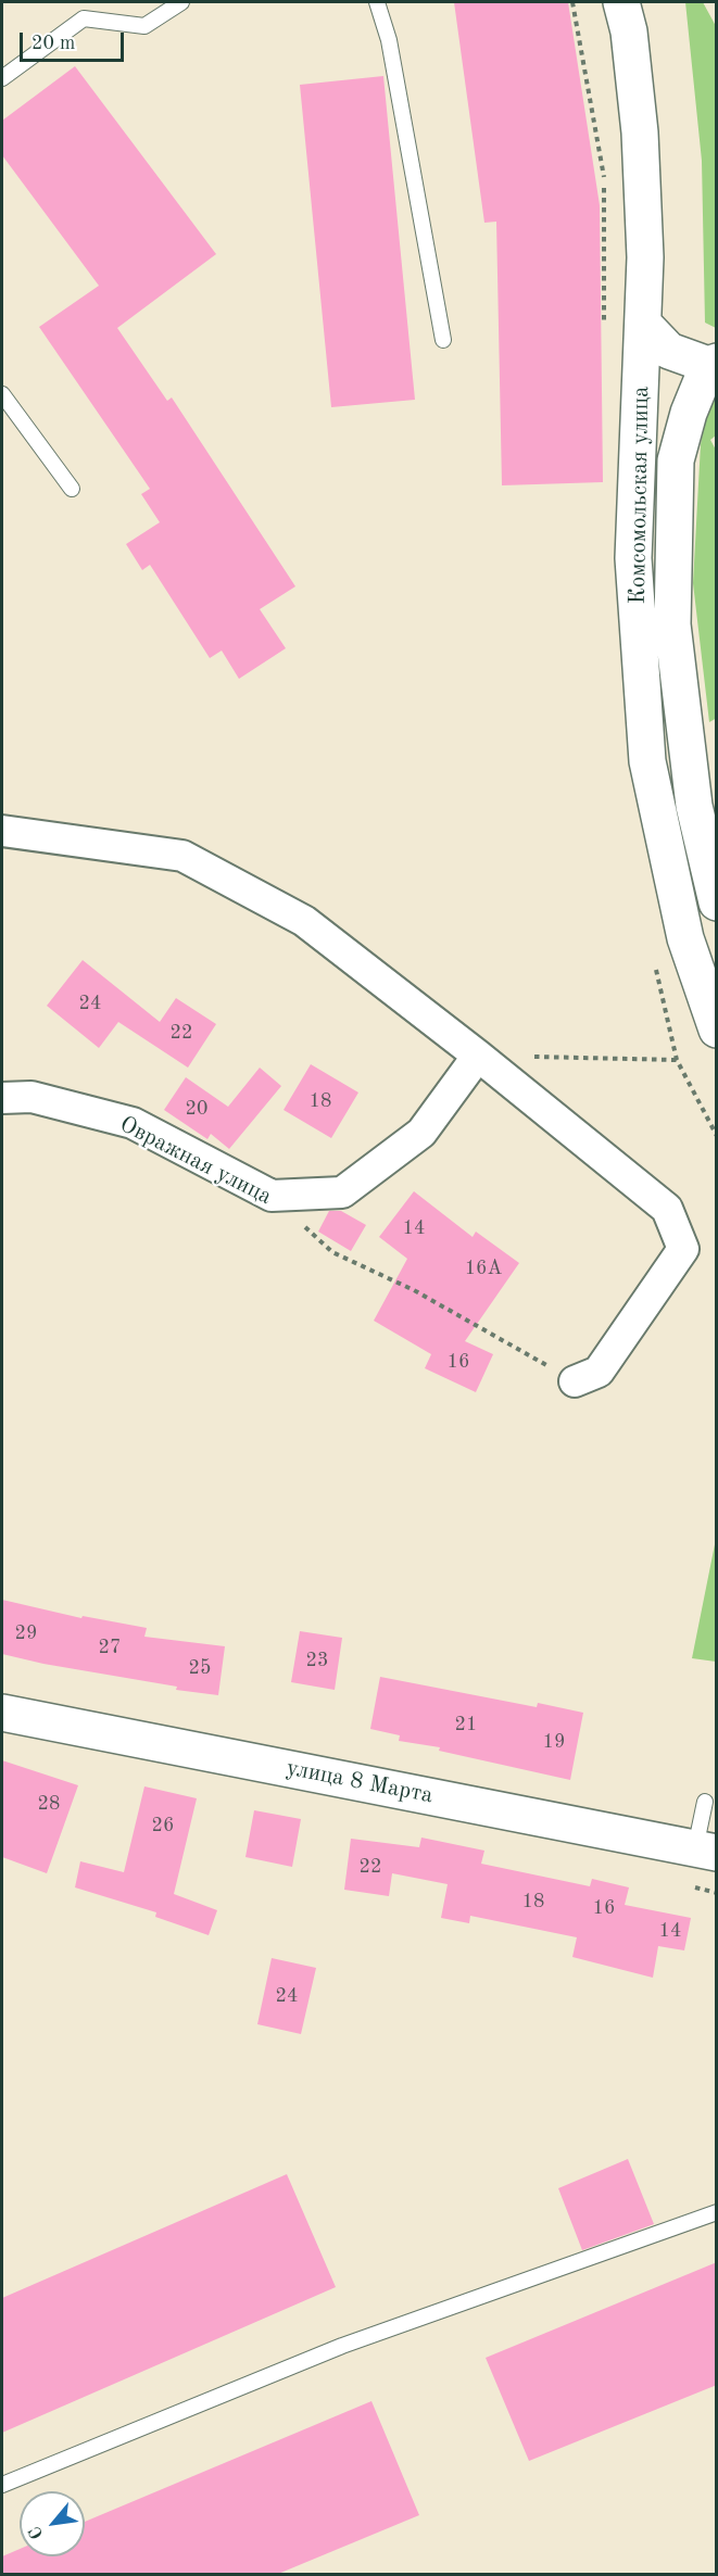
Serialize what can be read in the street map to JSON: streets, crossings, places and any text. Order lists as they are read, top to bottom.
{
  "streets": {
    "main road": ["Комсомольская улица", "улица 8 Марта"],
    "street": ["Овражная улица"]
  },
  "house_numbers": [
    "24",
    "22",
    "18",
    "20",
    "14",
    "16А",
    "16",
    "29",
    "27",
    "23",
    "25",
    "21",
    "19",
    "28",
    "26",
    "22",
    "18",
    "16",
    "14",
    "24"
  ],
  "scale_bar": "20 m",
  "north": "bottom left"
}
